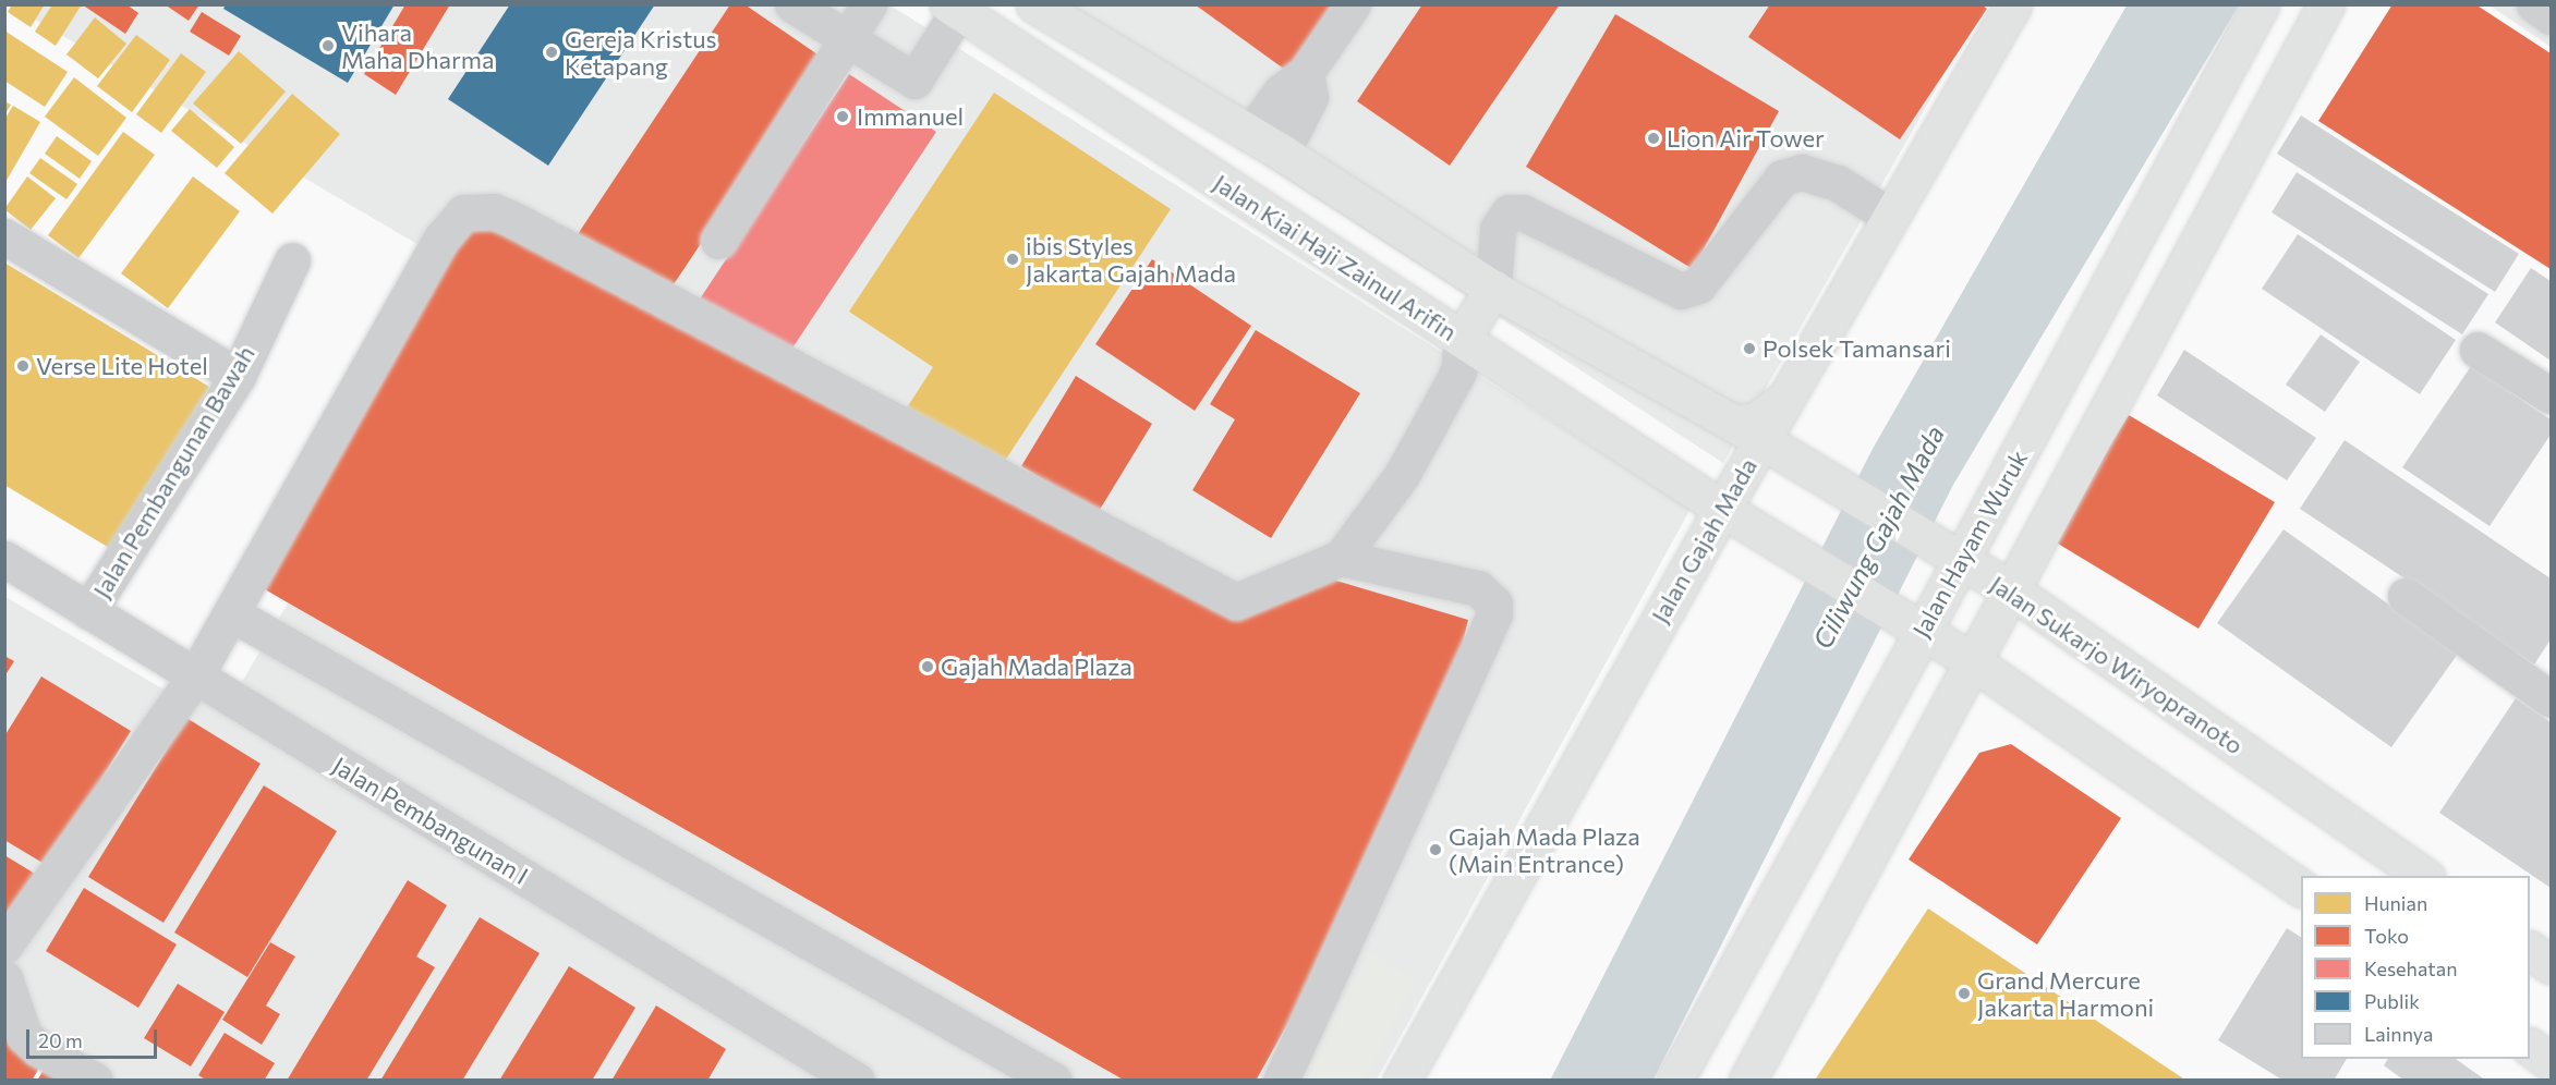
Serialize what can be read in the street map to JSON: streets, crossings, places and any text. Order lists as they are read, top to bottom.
{
  "streets": {
    "main road": [
      "Jalan Kiai Haji Zainul Arifin",
      "Jalan Gajah Mada",
      "Jalan Hayam Wuruk",
      "Jalan Sukarjo Wiryopranoto"
    ],
    "street": ["Jalan Pembangunan Bawah", "Jalan Pembangunan I"]
  },
  "crossings": [
    ["Jalan Kiai Haji Zainul Arifin", "Jalan Gajah Mada"],
    ["Jalan Pembangunan Bawah", "Jalan Pembangunan I"],
    ["Jalan Gajah Mada", "Jalan Sukarjo Wiryopranoto"],
    ["Jalan Hayam Wuruk", "Jalan Sukarjo Wiryopranoto"]
  ],
  "water": ["Ciliwung Gajah Mada"],
  "places": [
    "Vihara Maha Dharma",
    "Gereja Kristus Ketapang",
    "Immanuel",
    "Lion Air Tower",
    "ibis Styles Jakarta Gajah Mada",
    "Polsek Tamansari",
    "Verse Lite Hotel",
    "Gajah Mada Plaza",
    "Gajah Mada Plaza (Main Entrance)",
    "Grand Mercure Jakarta Harmoni"
  ],
  "legend": [
    "Hunian",
    "Toko",
    "Kesehatan",
    "Publik",
    "Lainnya"
  ],
  "scale_bar": "20 m"
}
